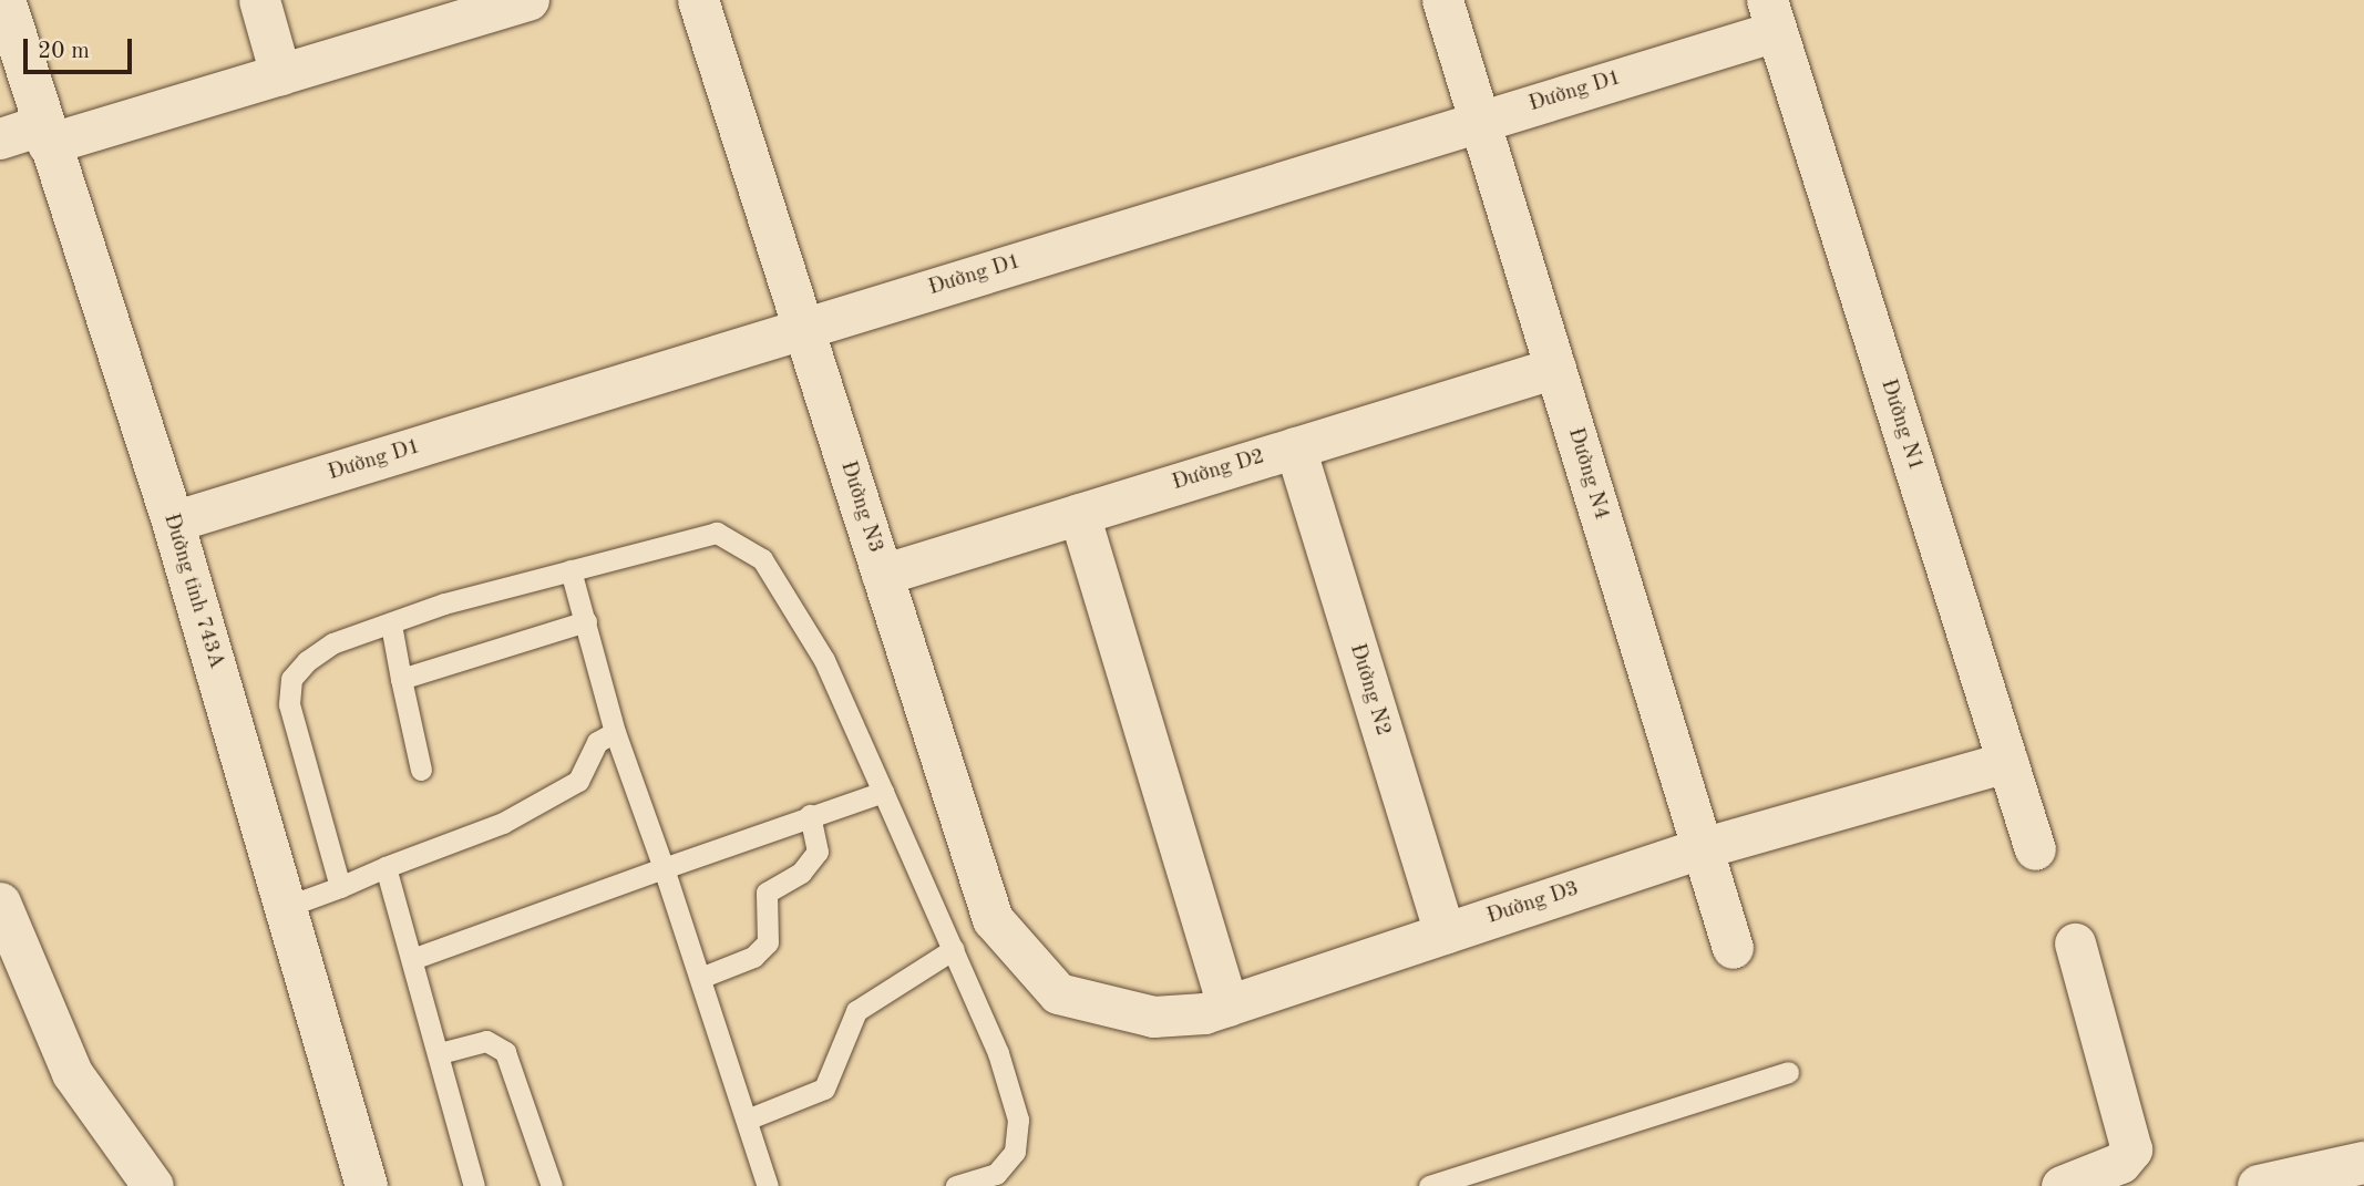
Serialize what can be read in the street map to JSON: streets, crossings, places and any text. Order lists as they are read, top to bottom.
{
  "streets": {
    "main road": ["Đường tỉnh 743A"],
    "street": [
      "Đường D1",
      "Đường N1",
      "Đường D2",
      "Đường N4",
      "Đường N3",
      "Đường N2",
      "Đường D3"
    ]
  },
  "crossings": [
    ["Đường D1", "Đường N1"],
    ["Đường D1", "Đường N4"],
    ["Đường D1", "Đường N3"],
    ["Đường D1", "Đường tỉnh 743A"],
    ["Đường N1", "Đường D3"],
    ["Đường D2", "Đường N4"],
    ["Đường D2", "Đường N3"],
    ["Đường D2", "Đường N2"],
    ["Đường N4", "Đường D3"],
    ["Đường N3", "Đường D3"],
    ["Đường N2", "Đường D3"]
  ],
  "scale_bar": "20 m"
}
